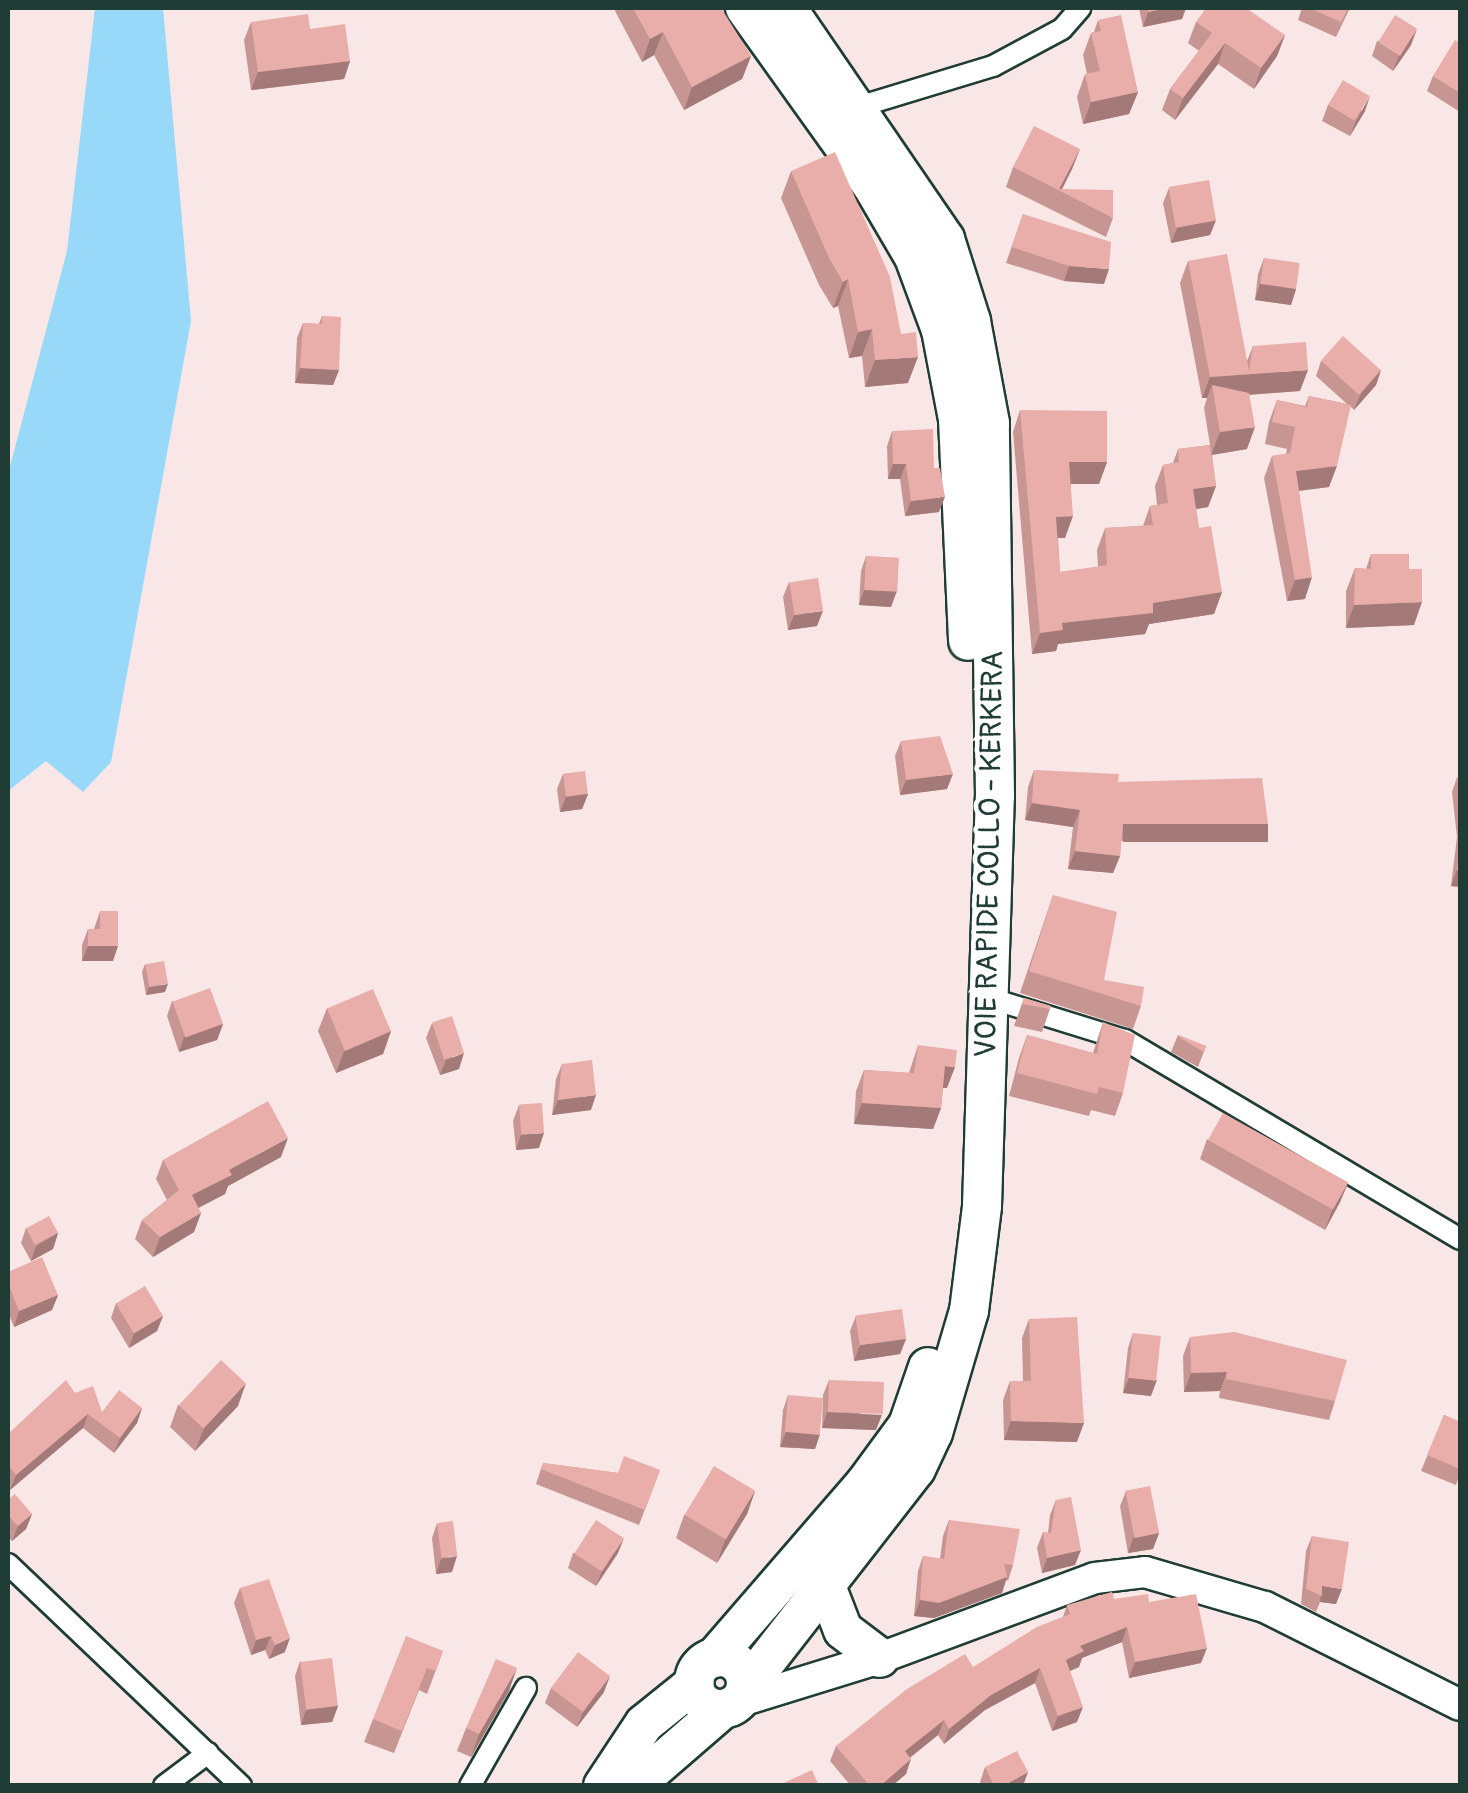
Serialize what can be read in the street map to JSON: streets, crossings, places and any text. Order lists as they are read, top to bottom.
{
  "streets": {
    "highway": ["VOIE RAPIDE COLLO - KERKERA"]
  }
}
